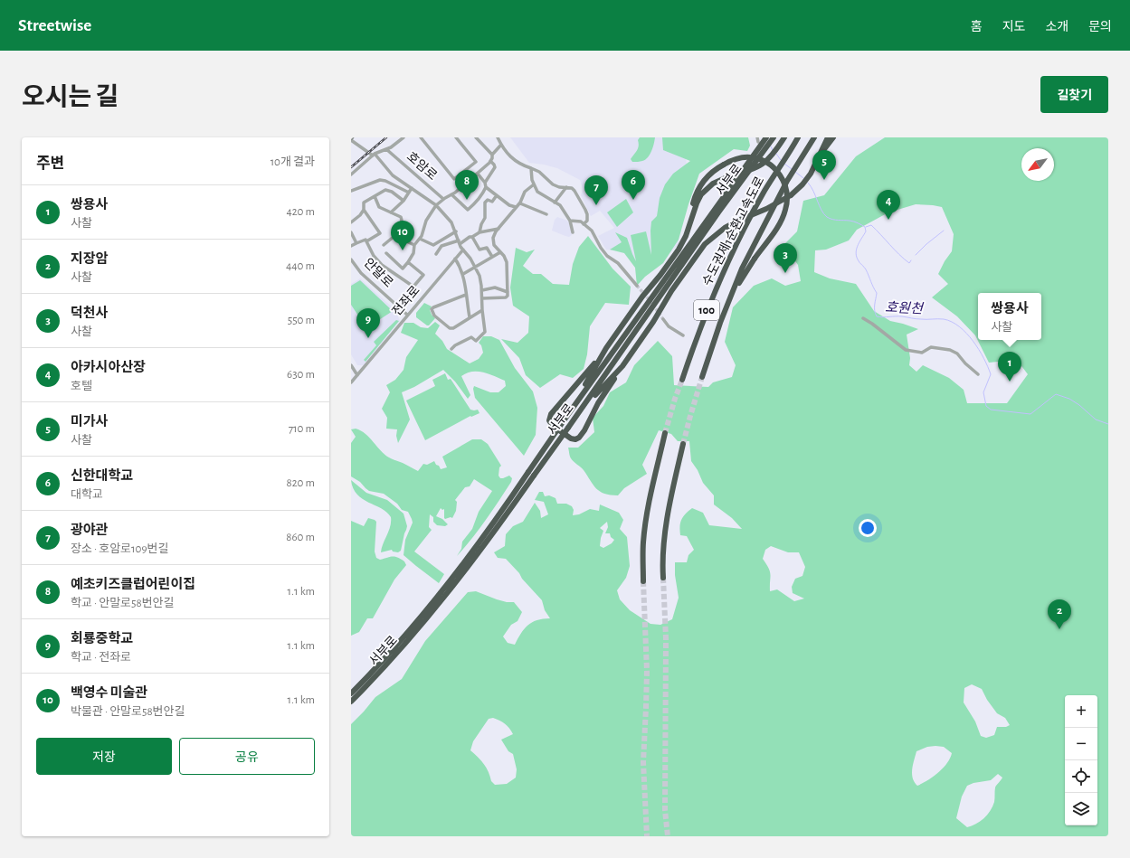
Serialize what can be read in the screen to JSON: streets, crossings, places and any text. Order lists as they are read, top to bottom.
{
  "streets": {
    "highway": ["서부로", "수도권제1순환고속도로", "100"],
    "street": ["호암로", "안말로", "전좌로"]
  },
  "crossings": [
    ["안말로", "전좌로"]
  ],
  "water": ["호원천"],
  "north": "bottom left",
  "page": {
    "header": "Streetwise",
    "nav": [
      "홈",
      "지도",
      "소개",
      "문의"
    ],
    "title": "오시는 길",
    "buttons": [
      "길찾기",
      ["저장", "공유"]
    ],
    "heading": ["주변", "10개 결과"],
    "pins": [
      "5",
      "6",
      "8",
      "7",
      "4",
      "10",
      "3",
      "9",
      "1",
      "2"
    ],
    "list": [
      {
        "mark": "1",
        "name": "쌍용사",
        "note": "사찰",
        "value": "420 m"
      },
      {
        "mark": "2",
        "name": "지장암",
        "note": "사찰",
        "value": "440 m"
      },
      {
        "mark": "3",
        "name": "덕천사",
        "note": "사찰",
        "value": "550 m"
      },
      {
        "mark": "4",
        "name": "아카시아산장",
        "note": "호텔",
        "value": "630 m"
      },
      {
        "mark": "5",
        "name": "미가사",
        "note": "사찰",
        "value": "710 m"
      },
      {
        "mark": "6",
        "name": "신한대학교",
        "note": "대학교",
        "value": "820 m"
      },
      {
        "mark": "7",
        "name": "광야관",
        "note": "장소 · 호암로109번길",
        "value": "860 m"
      },
      {
        "mark": "8",
        "name": "예초키즈클럽어린이집",
        "note": "학교 · 안말로58번안길",
        "value": "1.1 km"
      },
      {
        "mark": "9",
        "name": "회룡중학교",
        "note": "학교 · 전좌로",
        "value": "1.1 km"
      },
      {
        "mark": "10",
        "name": "백영수 미술관",
        "note": "박물관 · 안말로58번안길",
        "value": "1.1 km"
      }
    ],
    "popup": ["쌍용사", "사찰"],
    "map_buttons": ["+", "−"]
  }
}
